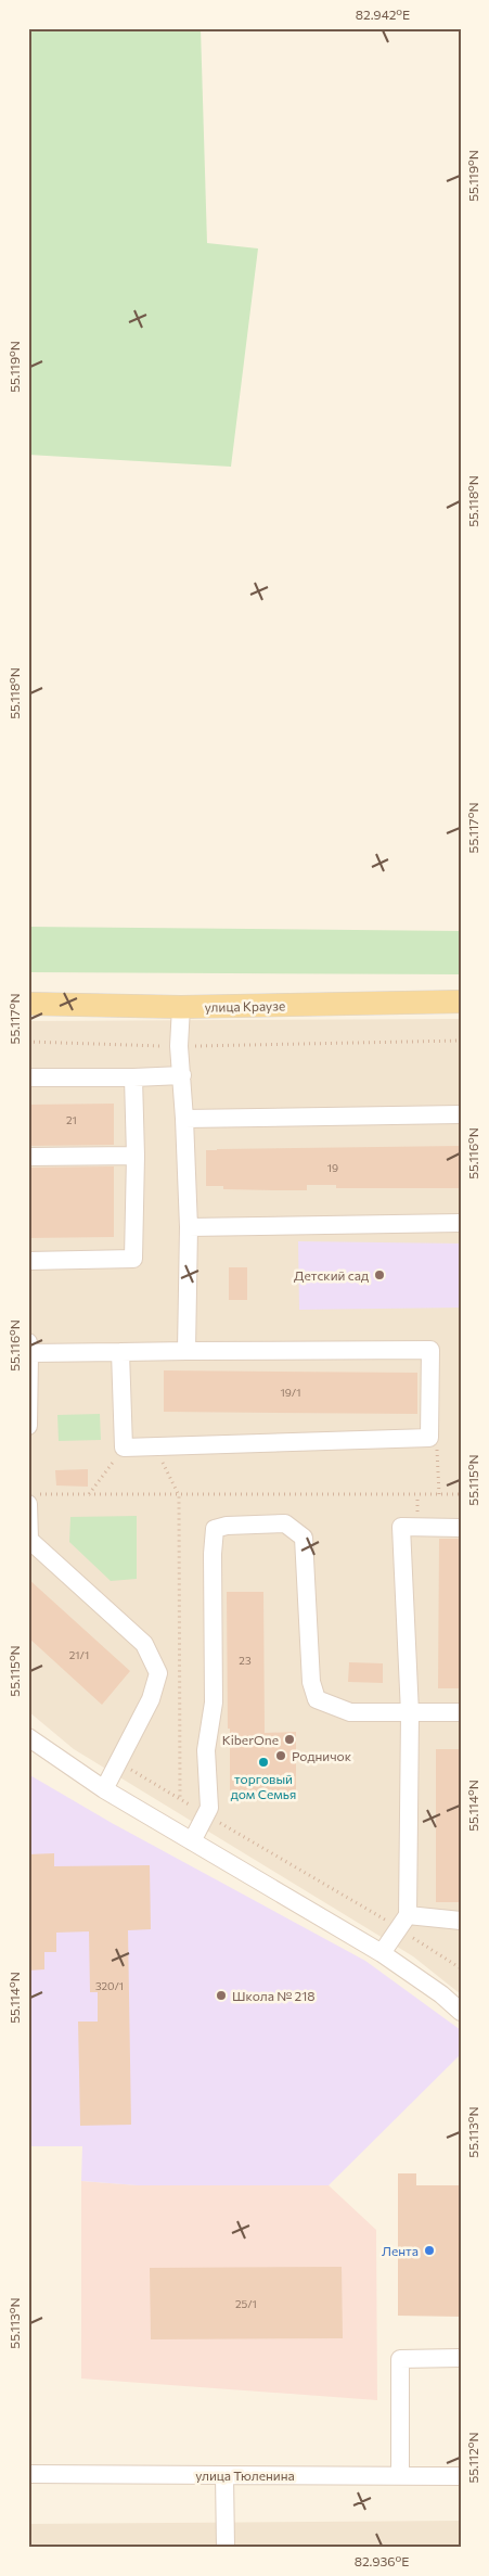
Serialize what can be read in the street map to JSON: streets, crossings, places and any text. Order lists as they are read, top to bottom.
{
  "streets": {
    "main road": ["улица Краузе"],
    "street": ["улица Тюленина"]
  },
  "places": [
    "Детский сад",
    "KiberOne",
    "Родничок",
    "торговый дом Семья",
    "Школа № 218",
    "Лента"
  ],
  "house_numbers": [
    "21",
    "19",
    "19/1",
    "21/1",
    "23",
    "320/1",
    "25/1"
  ],
  "coordinates": [
    "82.942°E",
    "55.119°N",
    "55.118°N",
    "55.117°N",
    "55.116°N",
    "55.115°N",
    "55.114°N",
    "55.113°N",
    "55.112°N",
    "82.936°E"
  ]
}
